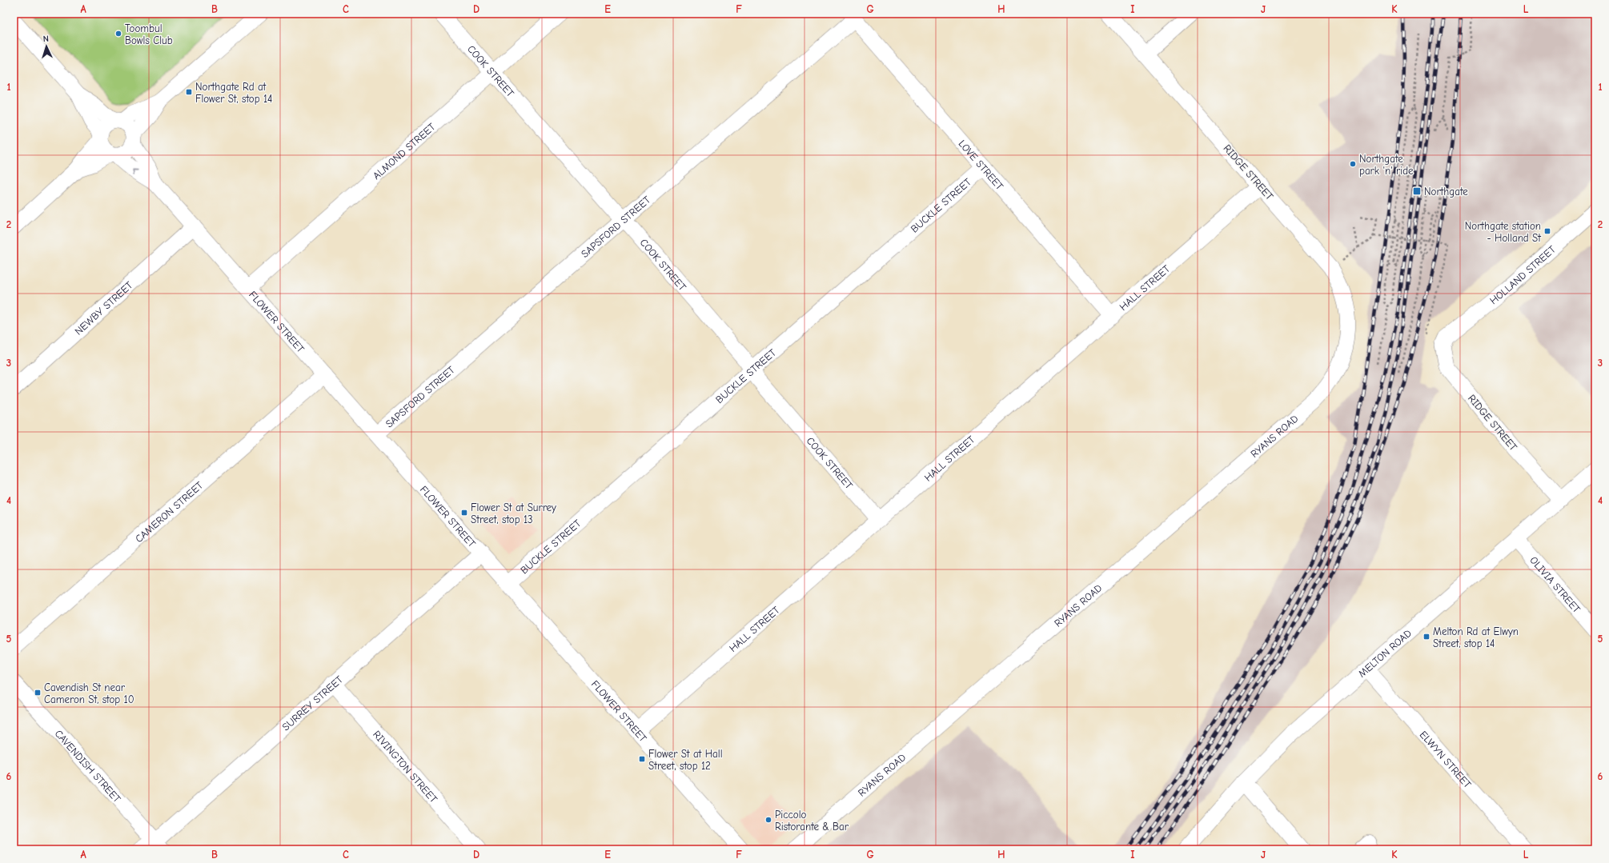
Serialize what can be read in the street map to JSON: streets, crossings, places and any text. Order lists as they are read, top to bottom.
{
  "streets": {
    "street": [
      "COOK STREET",
      "ALMOND STREET",
      "LOVE STREET",
      "RIDGE STREET",
      "BUCKLE STREET",
      "SAPSFORD STREET",
      "HOLLAND STREET",
      "HALL STREET",
      "NEWBY STREET",
      "FLOWER STREET",
      "RYANS ROAD",
      "CAMERON STREET",
      "OLIVIA STREET",
      "MELTON ROAD",
      "SURREY STREET",
      "ELWYN STREET",
      "CAVENDISH STREET",
      "RIVINGTON STREET"
    ]
  },
  "crossings": [
    ["COOK STREET", "ALMOND STREET"],
    ["COOK STREET", "BUCKLE STREET"],
    ["COOK STREET", "SAPSFORD STREET"],
    ["COOK STREET", "HALL STREET"],
    ["ALMOND STREET", "FLOWER STREET"],
    ["LOVE STREET", "BUCKLE STREET"],
    ["LOVE STREET", "SAPSFORD STREET"],
    ["LOVE STREET", "HALL STREET"],
    ["RIDGE STREET", "HOLLAND STREET"],
    ["RIDGE STREET", "HALL STREET"],
    ["RIDGE STREET", "RYANS ROAD"],
    ["RIDGE STREET", "MELTON ROAD"],
    ["BUCKLE STREET", "FLOWER STREET"],
    ["SAPSFORD STREET", "FLOWER STREET"],
    ["HALL STREET", "FLOWER STREET"],
    ["NEWBY STREET", "FLOWER STREET"],
    ["FLOWER STREET", "CAMERON STREET"],
    ["FLOWER STREET", "SURREY STREET"],
    ["OLIVIA STREET", "MELTON ROAD"],
    ["MELTON ROAD", "ELWYN STREET"],
    ["SURREY STREET", "CAVENDISH STREET"],
    ["SURREY STREET", "RIVINGTON STREET"]
  ],
  "places": {
    "other": ["Toombul Bowls Club", "Northgate park 'n' ride", "Piccolo Ristorante & Bar"],
    "transit": [
      "Northgate Rd at Flower St, stop 14",
      "Northgate",
      "Northgate station - Holland St",
      "Flower St at Surrey Street, stop 13",
      "Melton Rd at Elwyn Street, stop 14",
      "Cavendish St near Cameron St, stop 10",
      "Flower St at Hall Street, stop 12"
    ]
  },
  "north": "top",
  "grid": {
    "columns": [
      "A",
      "B",
      "C",
      "D",
      "E",
      "F",
      "G",
      "H",
      "I",
      "J",
      "K",
      "L"
    ],
    "rows": [
      "1",
      "2",
      "3",
      "4",
      "5",
      "6"
    ]
  }
}
